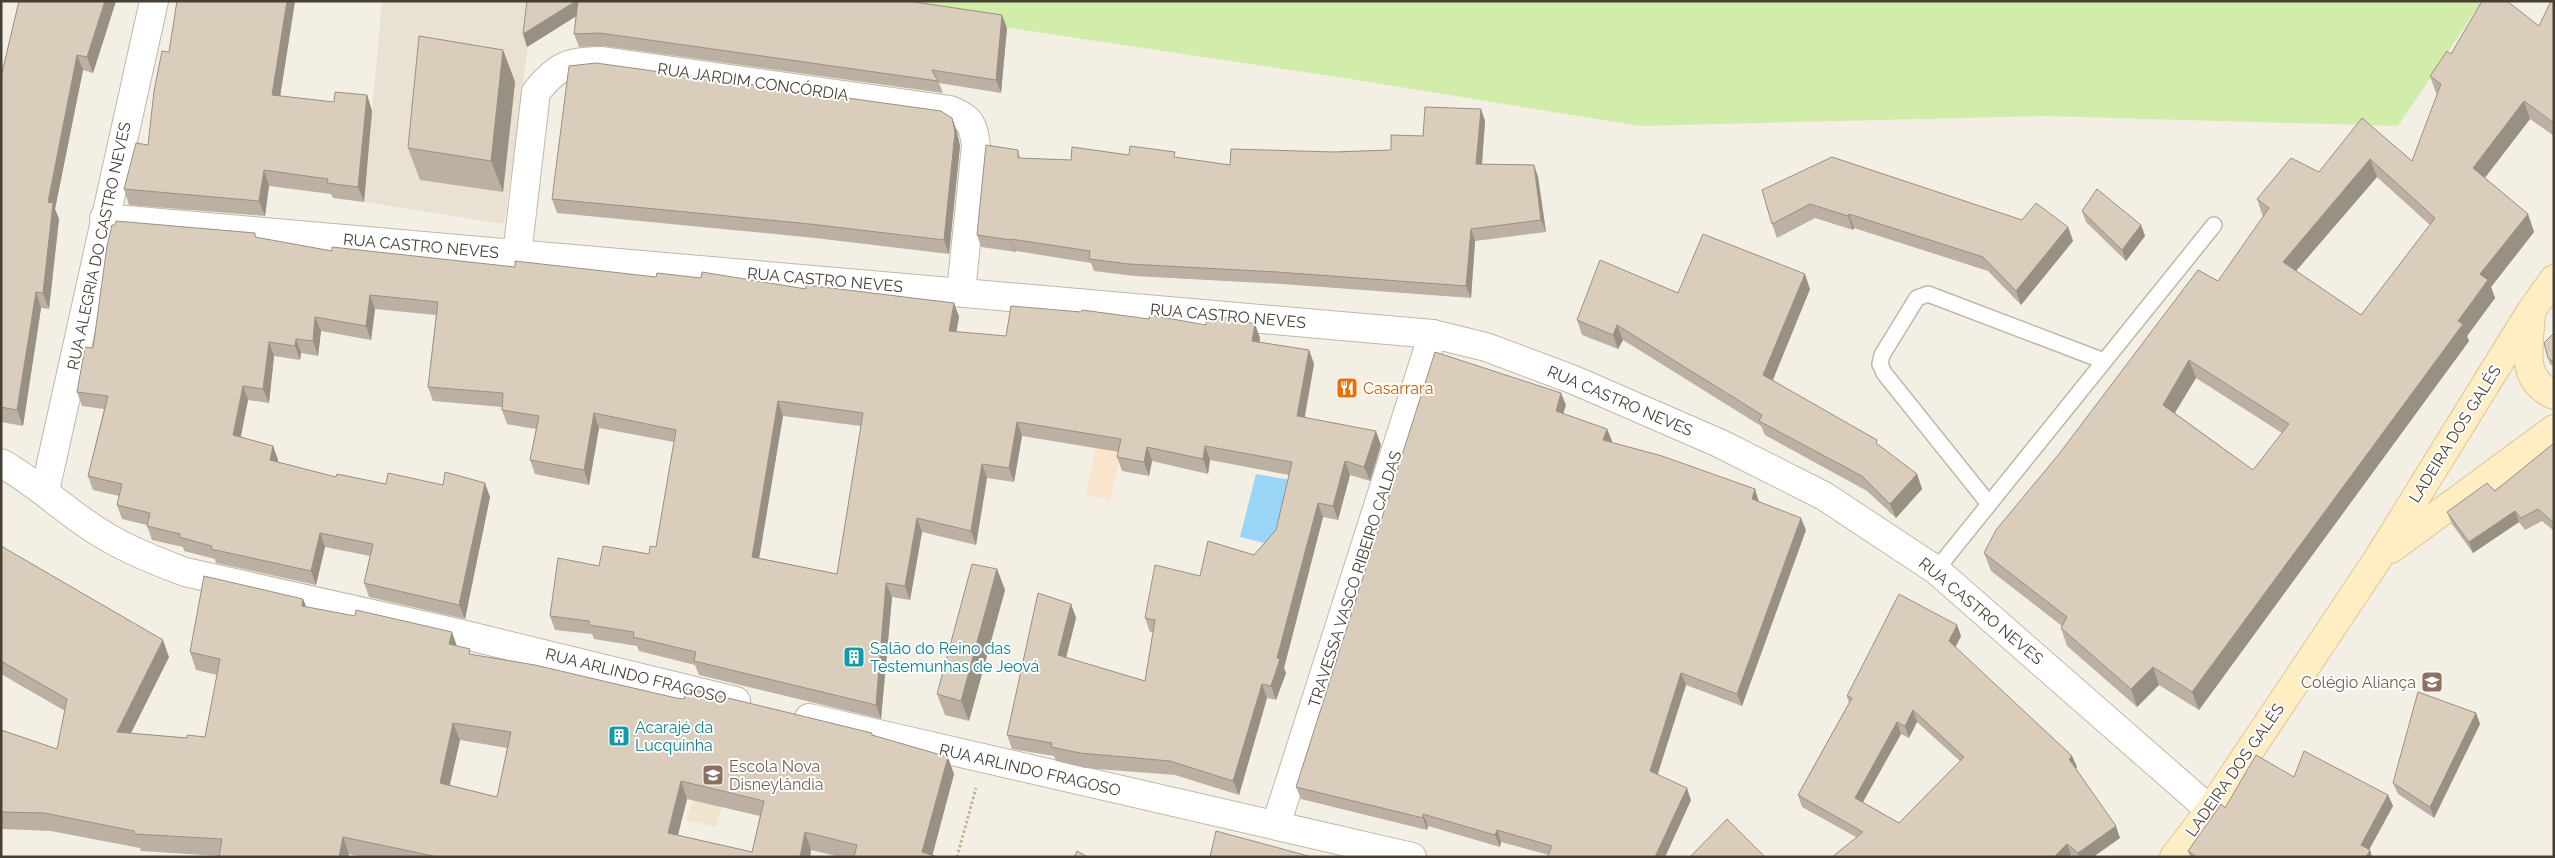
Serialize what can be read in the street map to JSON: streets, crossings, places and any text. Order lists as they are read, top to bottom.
{
  "streets": {
    "main road": ["LADEIRA DOS GALÉS"],
    "street": [
      "RUA JARDIM CONCÓRDIA",
      "RUA ALEGRIA DO CASTRO NEVES",
      "RUA CASTRO NEVES",
      "TRAVESSA VASCO RIBEIRO CALDAS",
      "RUA ARLINDO FRAGOSO"
    ]
  },
  "crossings": [
    ["RUA JARDIM CONCÓRDIA", "RUA CASTRO NEVES"],
    ["RUA ALEGRIA DO CASTRO NEVES", "RUA CASTRO NEVES"],
    ["RUA ALEGRIA DO CASTRO NEVES", "RUA ARLINDO FRAGOSO"],
    ["RUA CASTRO NEVES", "LADEIRA DOS GALÉS"],
    ["RUA CASTRO NEVES", "TRAVESSA VASCO RIBEIRO CALDAS"],
    ["TRAVESSA VASCO RIBEIRO CALDAS", "RUA ARLINDO FRAGOSO"]
  ],
  "places": {
    "restaurant": ["Casarrara"],
    "building": ["Salão do Reino das Testemunhas de Jeová", "Acarajé da Lucquinha"],
    "school or university": ["Colégio Aliança", "Escola Nova Disneylândia"]
  }
}
